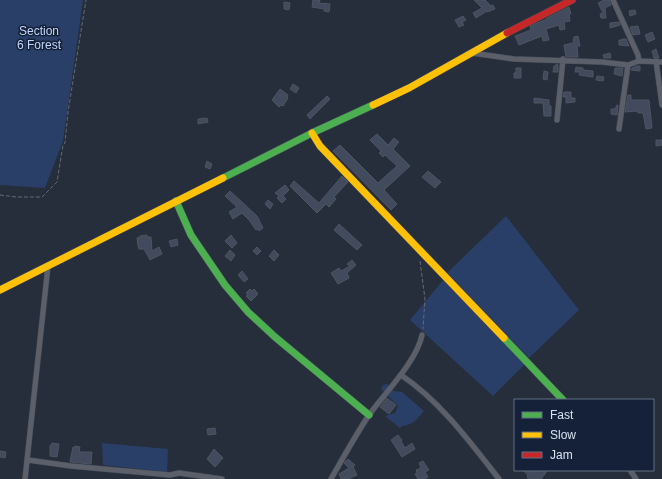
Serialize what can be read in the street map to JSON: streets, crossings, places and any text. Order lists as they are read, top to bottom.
{
  "parks": ["Section 6 Forest"],
  "legend": ["Fast", "Slow", "Jam"]
}
